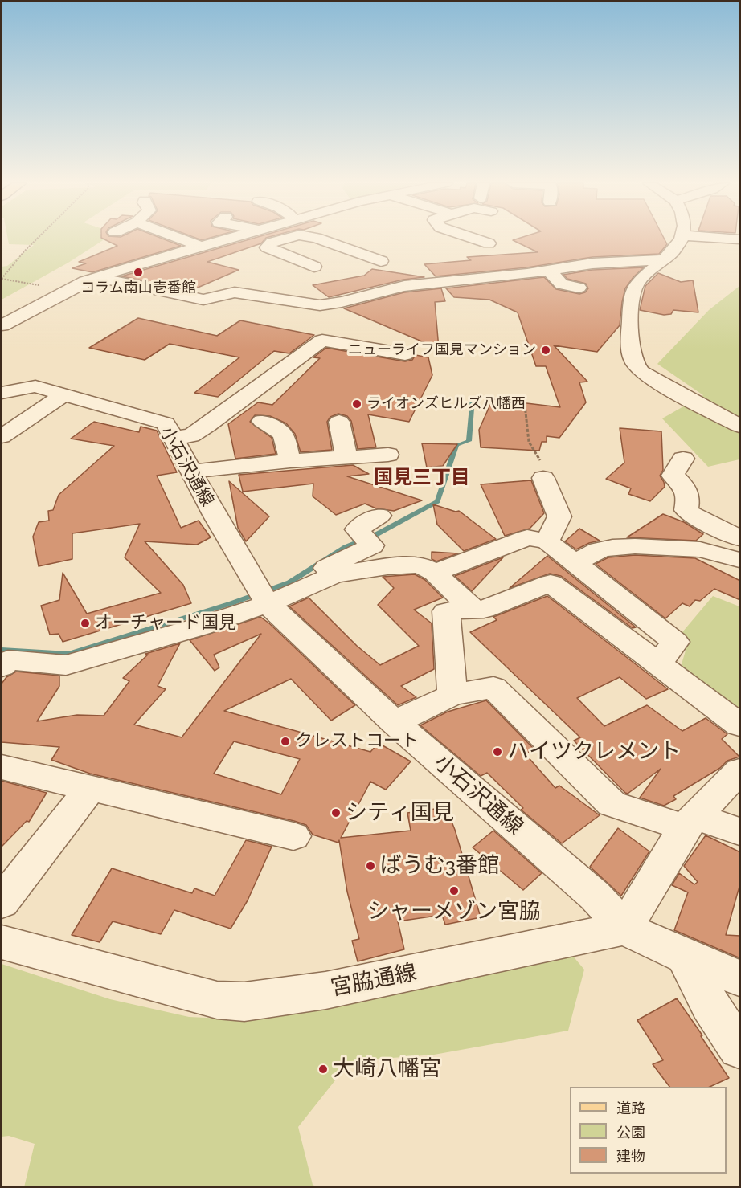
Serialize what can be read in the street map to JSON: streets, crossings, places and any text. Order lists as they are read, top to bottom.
{
  "streets": {
    "street": ["小石沢通線", "宮脇通線"]
  },
  "crossings": [
    ["小石沢通線", "宮脇通線"]
  ],
  "districts": ["国見三丁目"],
  "places": [
    "コラム南山壱番館",
    "ニューライフ国見マンション",
    "ライオンズヒルズ八幡西",
    "オーチャード国見",
    "クレストコート",
    "ハイツクレメント",
    "シティ国見",
    "ばうむ3番館",
    "シャーメゾン宮脇",
    "大崎八幡宮"
  ],
  "legend": ["道路", "公園", "建物"]
}
